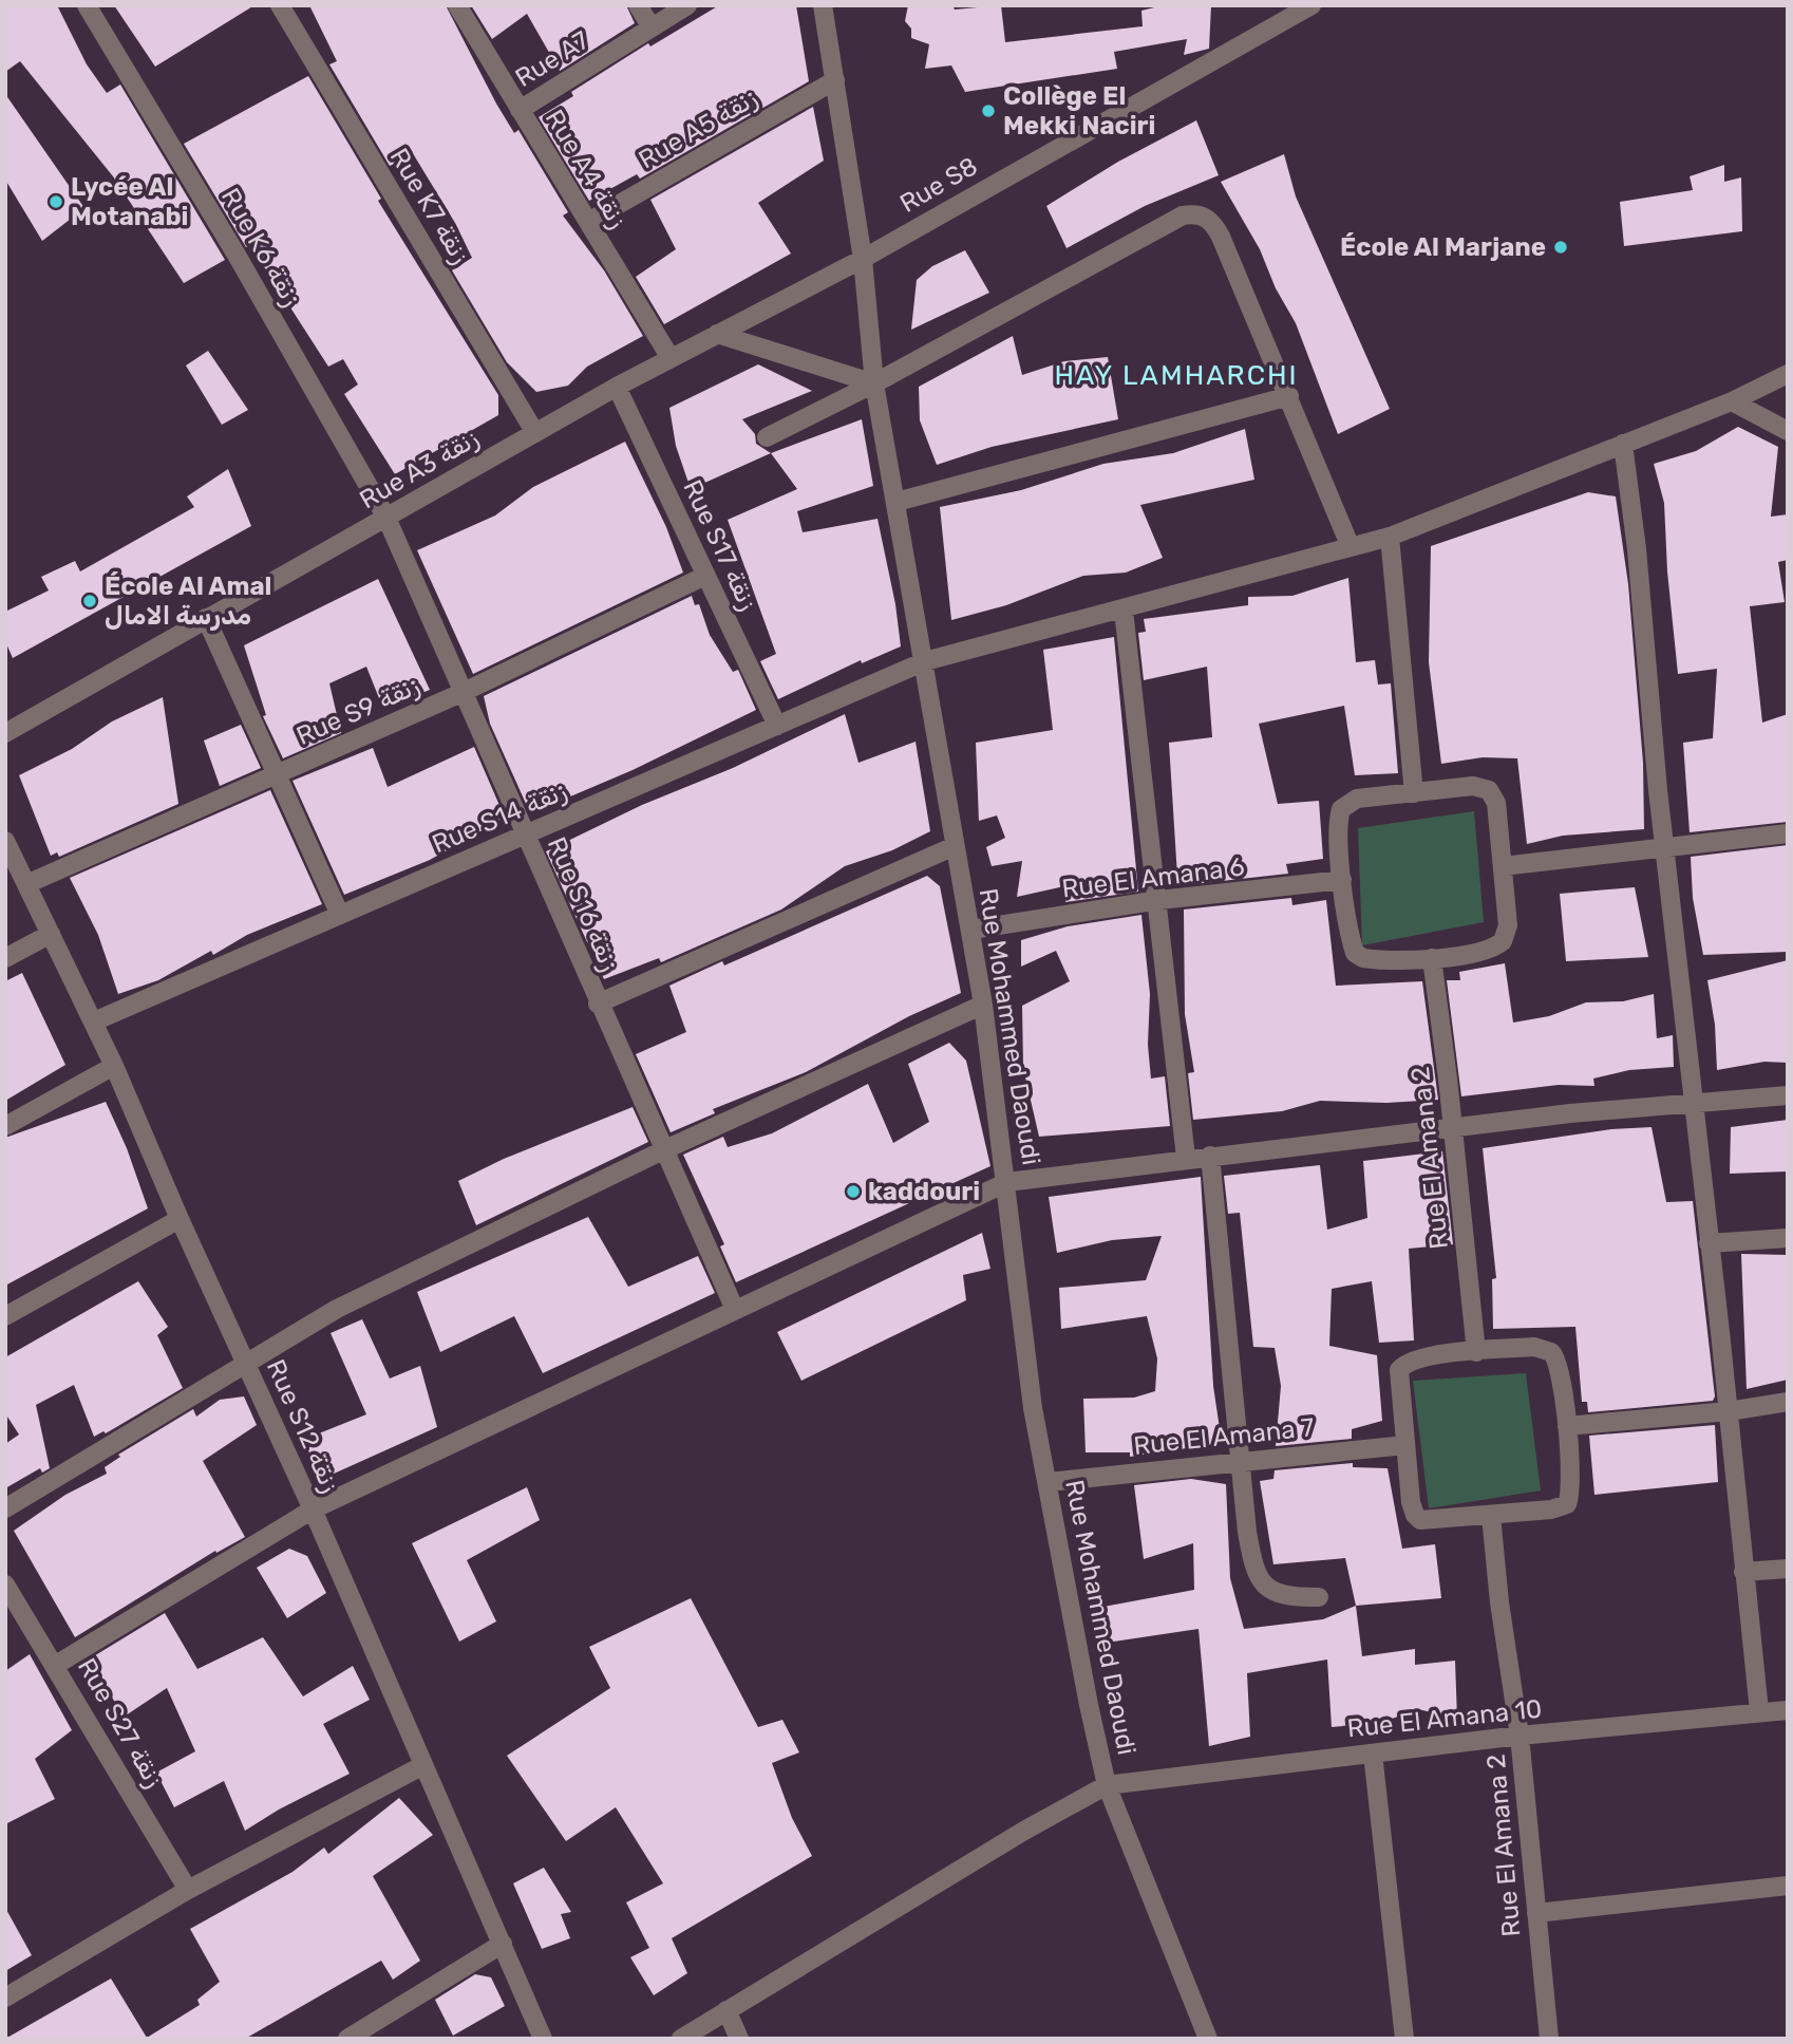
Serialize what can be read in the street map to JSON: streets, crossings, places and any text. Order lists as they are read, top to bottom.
{
  "streets": {
    "street": [
      "Rue A7",
      "Rue A5 زنقة",
      "Rue A4 زنقة",
      "Rue S8",
      "Rue K7 زنقة",
      "Rue K6 زنقة",
      "Rue A3 زنقة",
      "Rue S17 زنقة",
      "Rue S9 زنقة",
      "Rue S14 زنقة",
      "Rue El Amana 6",
      "Rue S16 زنقة",
      "Rue Mohammed Daoudi",
      "Rue El Amana 2",
      "Rue S12 زنقة",
      "Rue El Amana 7",
      "Rue El Amana 10",
      "Rue S27 زنقة"
    ]
  },
  "crossings": [
    ["Rue A7", "Rue A4 زنقة"],
    ["Rue A5 زنقة", "Rue A4 زنقة"],
    ["Rue A5 زنقة", "Rue Mohammed Daoudi"],
    ["Rue A4 زنقة", "Rue A3 زنقة"],
    ["Rue S8", "Rue A3 زنقة"],
    ["Rue S8", "Rue Mohammed Daoudi"],
    ["Rue K7 زنقة", "Rue A3 زنقة"],
    ["Rue K6 زنقة", "Rue A3 زنقة"],
    ["Rue K6 زنقة", "Rue S16 زنقة"],
    ["Rue A3 زنقة", "Rue S17 زنقة"],
    ["Rue A3 زنقة", "Rue S16 زنقة"],
    ["Rue A3 زنقة", "Rue Mohammed Daoudi"],
    ["Rue S17 زنقة", "Rue S9 زنقة"],
    ["Rue S17 زنقة", "Rue S14 زنقة"],
    ["Rue S9 زنقة", "Rue S16 زنقة"],
    ["Rue S9 زنقة", "Rue S12 زنقة"],
    ["Rue S14 زنقة", "Rue S16 زنقة"],
    ["Rue S14 زنقة", "Rue Mohammed Daoudi"],
    ["Rue S14 زنقة", "Rue S12 زنقة"],
    ["Rue El Amana 6", "Rue Mohammed Daoudi"],
    ["Rue El Amana 6", "Rue El Amana 2"],
    ["Rue Mohammed Daoudi", "Rue El Amana 7"],
    ["Rue Mohammed Daoudi", "Rue El Amana 10"],
    ["Rue El Amana 2", "Rue El Amana 7"],
    ["Rue El Amana 2", "Rue El Amana 10"]
  ],
  "districts": ["HAY LAMHARCHI"],
  "places": [
    "Collège El Mekki Naciri",
    "Lycée Al Motanabi",
    "École Al Marjane",
    "École Al Amal مدرسة الامال",
    "kaddouri"
  ]
}
